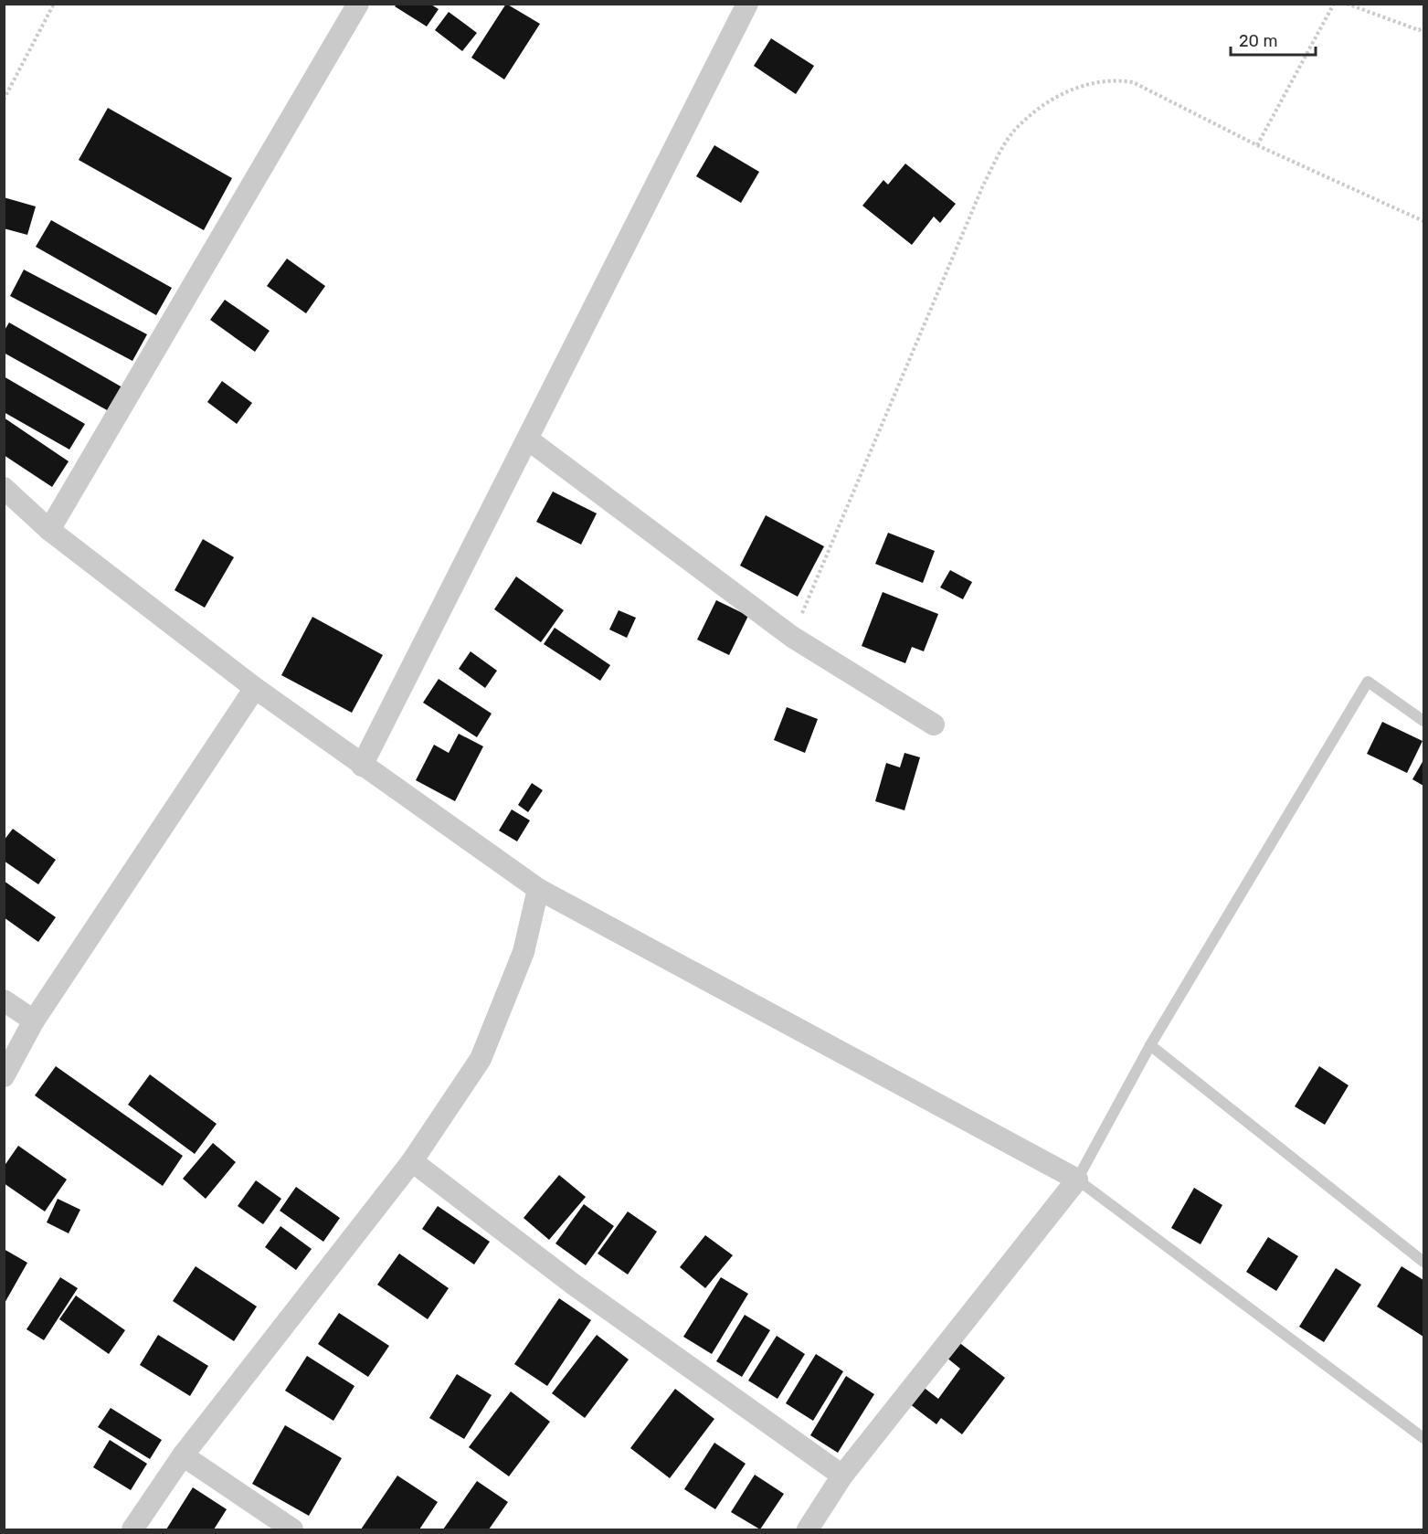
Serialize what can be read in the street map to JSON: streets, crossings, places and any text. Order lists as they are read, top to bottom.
{
  "scale_bar": "20 m"
}
